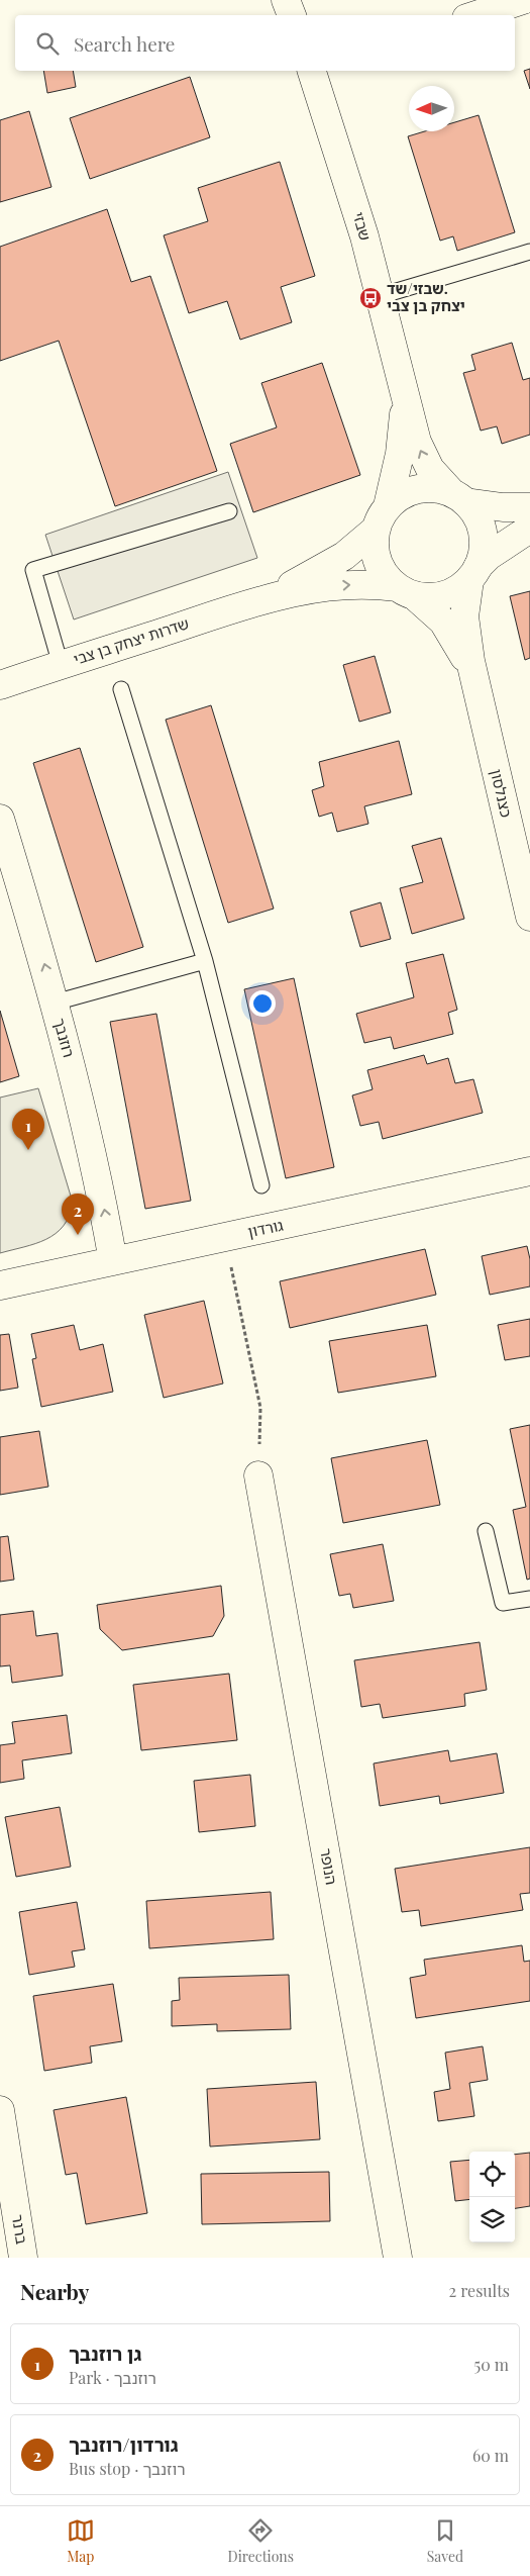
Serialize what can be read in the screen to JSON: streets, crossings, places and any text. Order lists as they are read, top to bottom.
{
  "streets": {
    "street": [
      "שבזי",
      "שדרות יצחק בן צבי",
      "כצנלסון",
      "רוזנבך",
      "גורדון",
      "הנופר",
      "ברנר"
    ]
  },
  "crossings": [
    ["שבזי", "שדרות יצחק בן צבי"],
    ["שבזי", "כצנלסון"],
    ["שדרות יצחק בן צבי", "כצנלסון"],
    ["רוזנבך", "גורדון"]
  ],
  "one_way": ["רוזנבך"],
  "places": {
    "bus stop": ["שבזי/שד. יצחק בן צבי"]
  },
  "north": "left",
  "page": {
    "search": "Search here",
    "pins": ["1", "2"],
    "heading": ["Nearby", "2 results"],
    "list": [
      {
        "mark": "1",
        "name": "גן רוזנבך",
        "note": "Park · רוזנבך",
        "value": "50 m"
      },
      {
        "mark": "2",
        "name": "גורדון/רוזנבך",
        "note": "Bus stop · רוזנבך",
        "value": "60 m"
      }
    ],
    "nav": ["Map", "Directions", "Saved"]
  }
}
